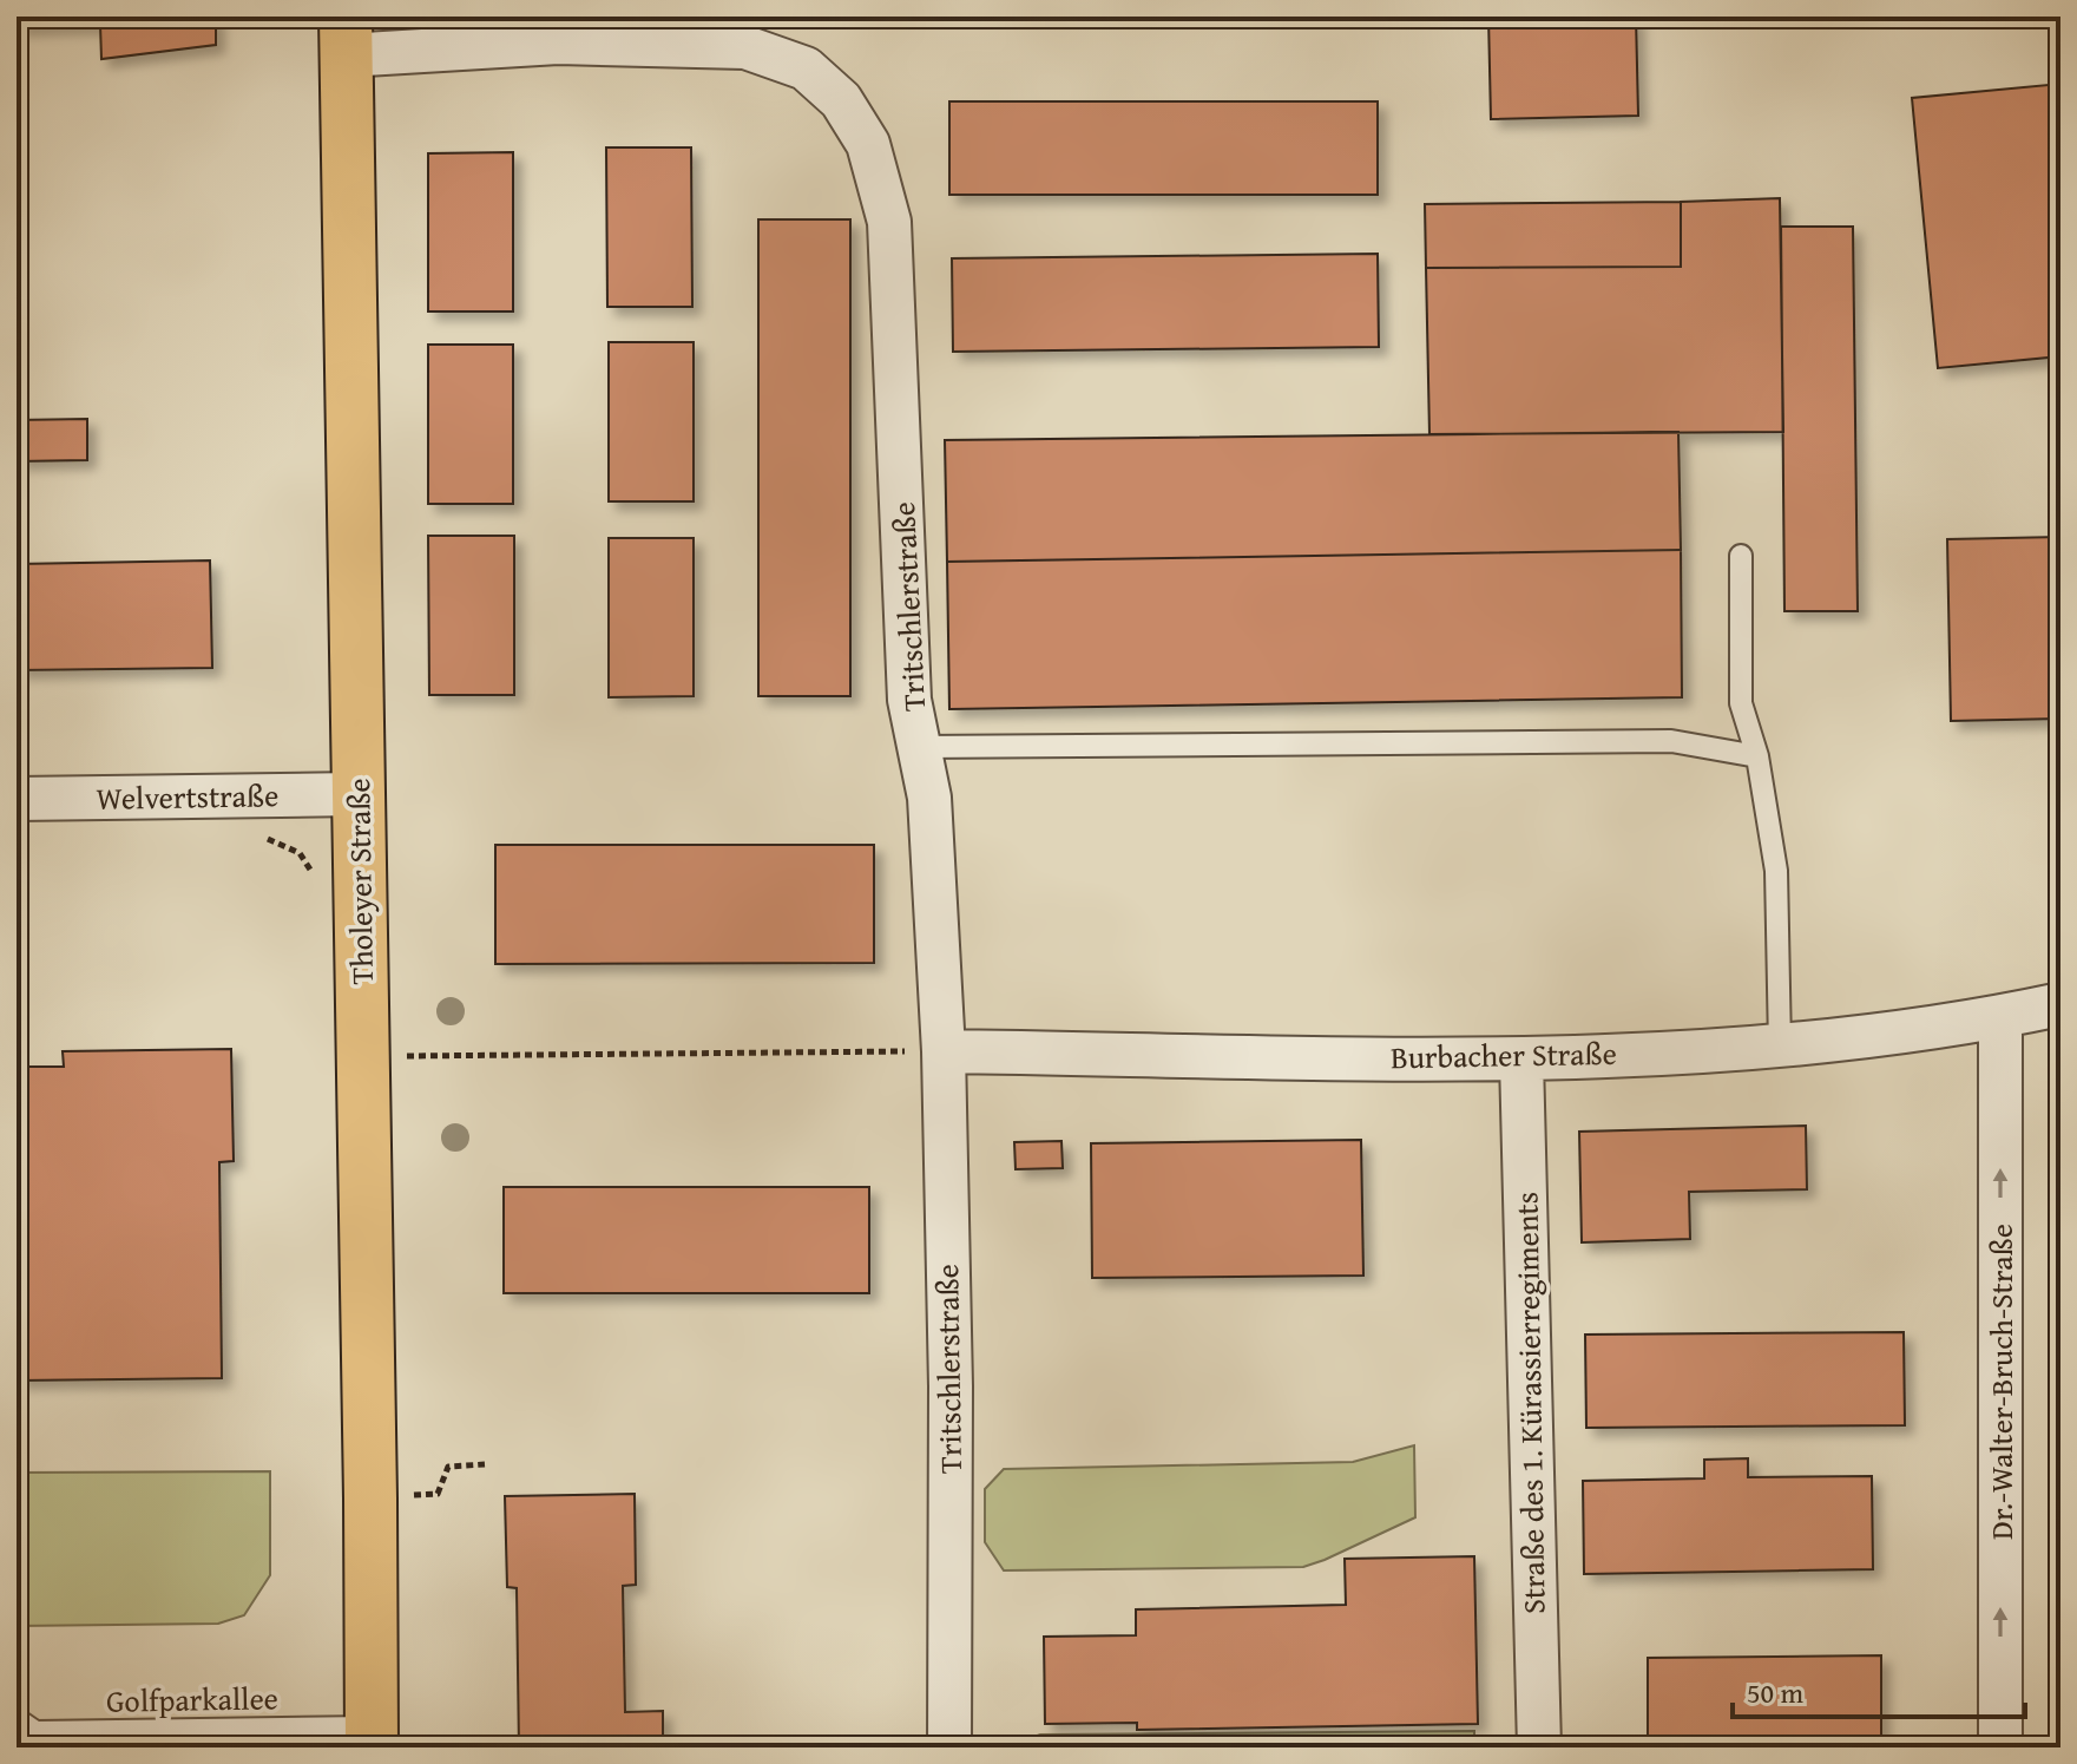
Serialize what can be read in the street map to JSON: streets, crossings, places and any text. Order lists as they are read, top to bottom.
{
  "streets": {
    "main road": ["Tholeyer Straße"],
    "street": [
      "Tritschlerstraße",
      "Welvertstraße",
      "Burbacher Straße",
      "Dr.-Walter-Bruch-Straße",
      "Straße des 1. Kürassierregiments"
    ],
    "lane": ["Golfparkallee"]
  },
  "crossings": [
    ["Tritschlerstraße", "Tholeyer Straße"],
    ["Tritschlerstraße", "Burbacher Straße"],
    ["Welvertstraße", "Tholeyer Straße"],
    ["Tholeyer Straße", "Golfparkallee"],
    ["Burbacher Straße", "Dr.-Walter-Bruch-Straße"],
    ["Burbacher Straße", "Straße des 1. Kürassierregiments"]
  ],
  "one_way": ["Dr.-Walter-Bruch-Straße"],
  "scale_bar": "50 m"
}
